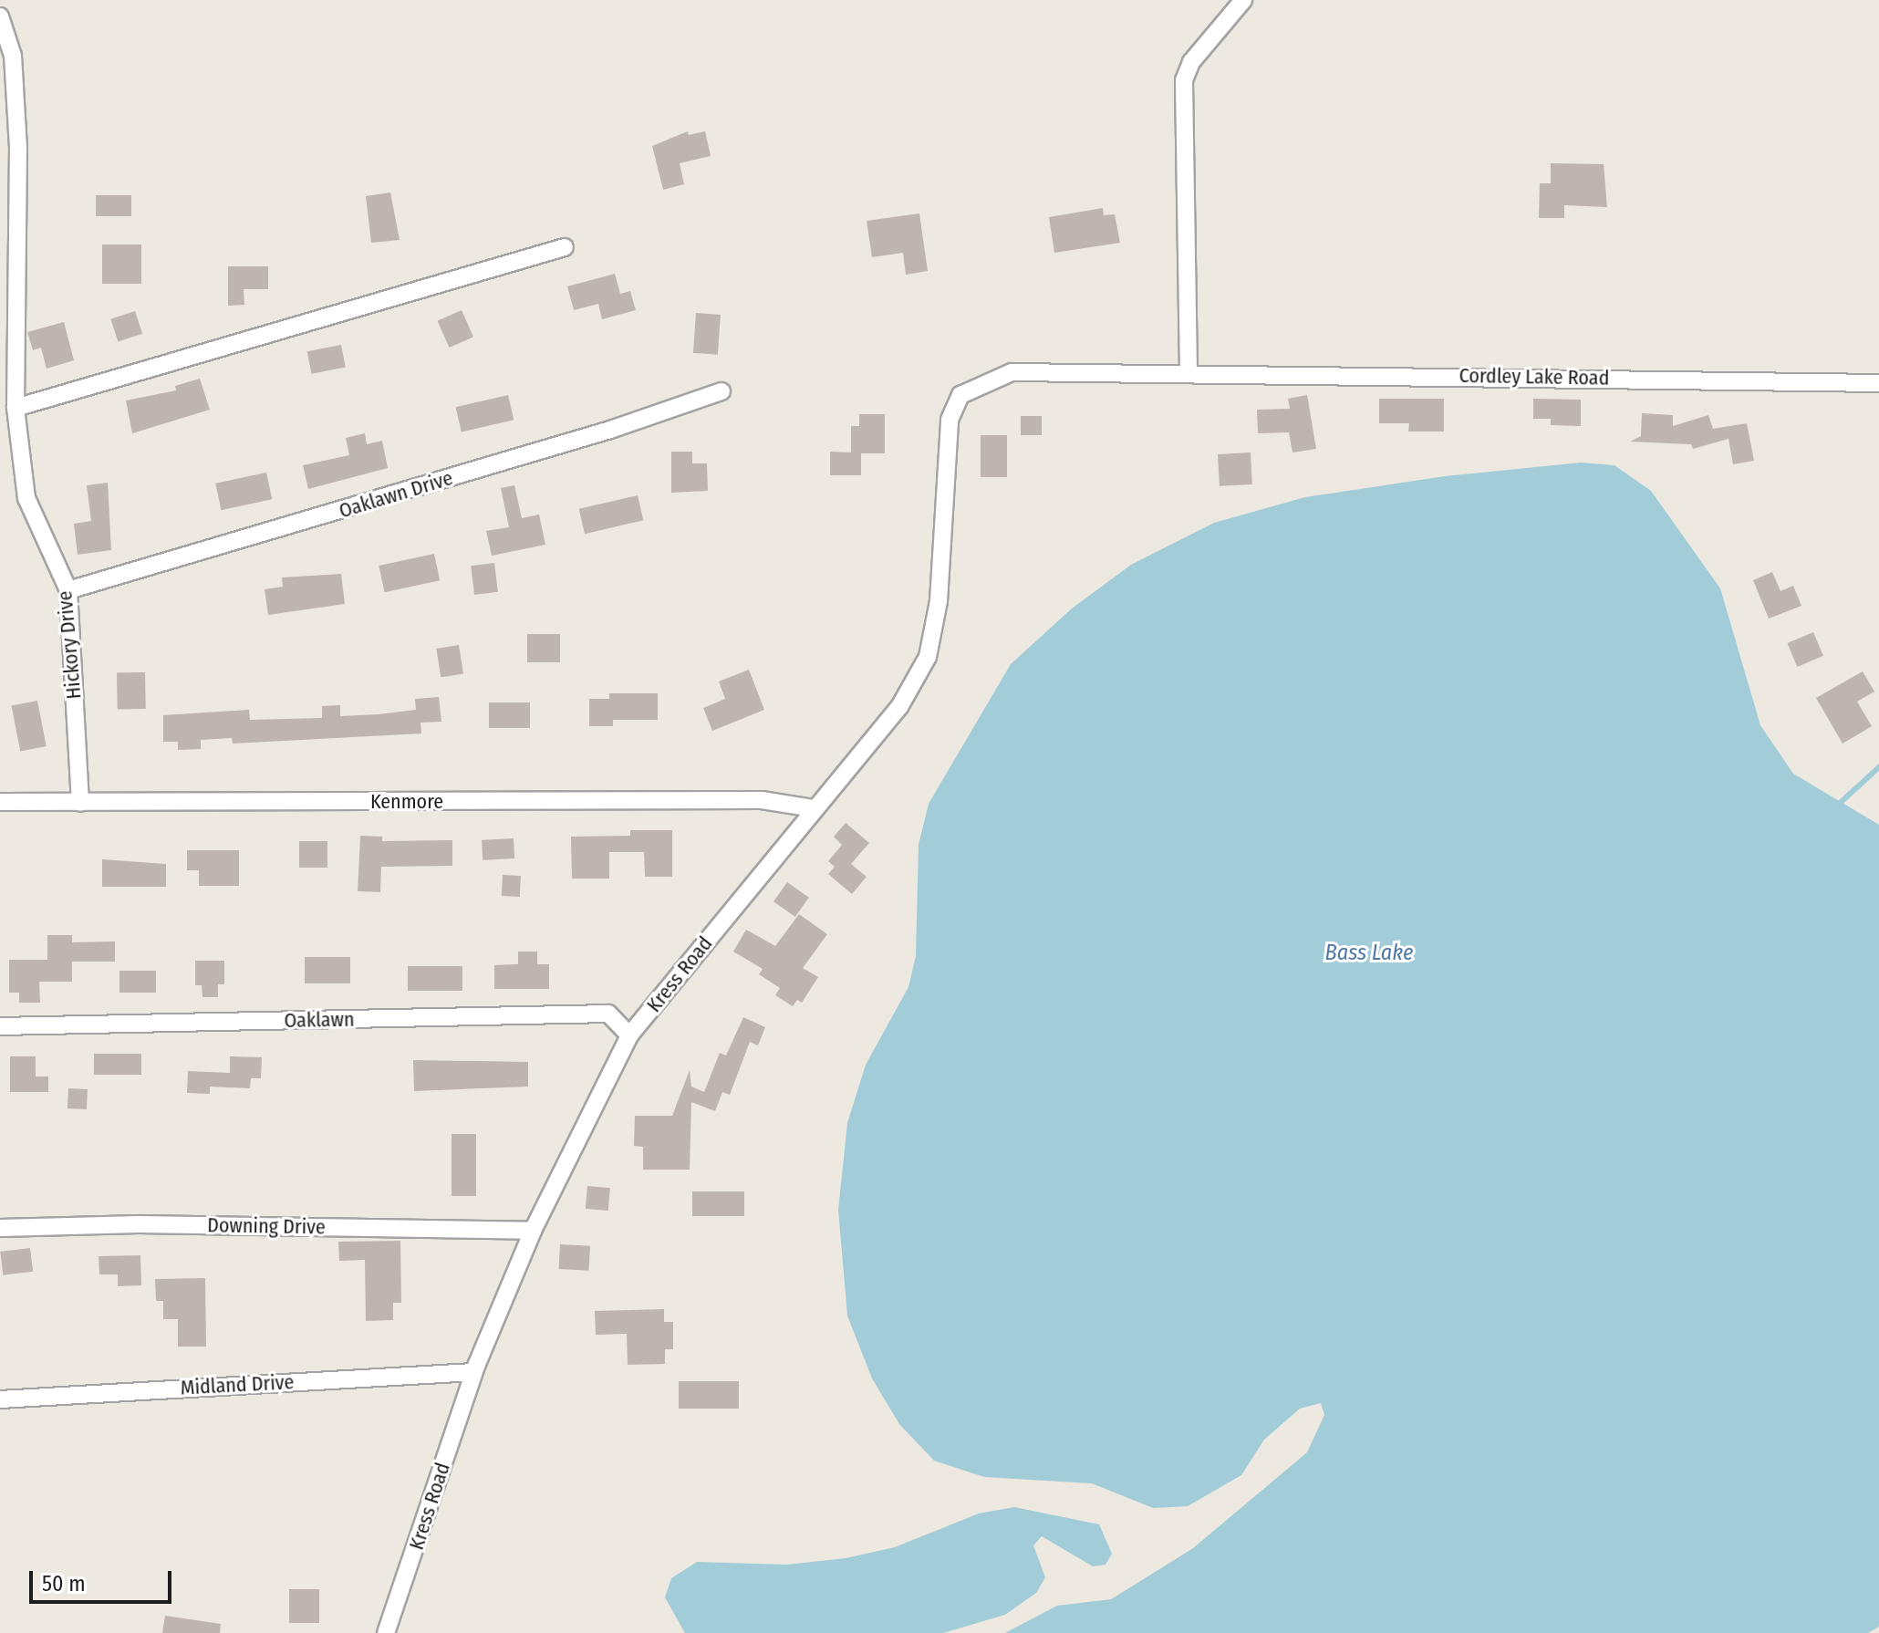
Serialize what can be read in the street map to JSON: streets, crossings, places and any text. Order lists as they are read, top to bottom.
{
  "streets": {
    "street": [
      "Cordley Lake Road",
      "Oaklawn Drive",
      "Hickory Drive",
      "Kenmore",
      "Kress Road",
      "Oaklawn",
      "Downing Drive",
      "Midland Drive"
    ]
  },
  "crossings": [
    ["Cordley Lake Road", "Kress Road"],
    ["Oaklawn Drive", "Hickory Drive"],
    ["Hickory Drive", "Kenmore"],
    ["Kenmore", "Kress Road"],
    ["Kress Road", "Oaklawn"],
    ["Kress Road", "Downing Drive"],
    ["Kress Road", "Midland Drive"]
  ],
  "water": ["Bass Lake"],
  "scale_bar": "50 m"
}
